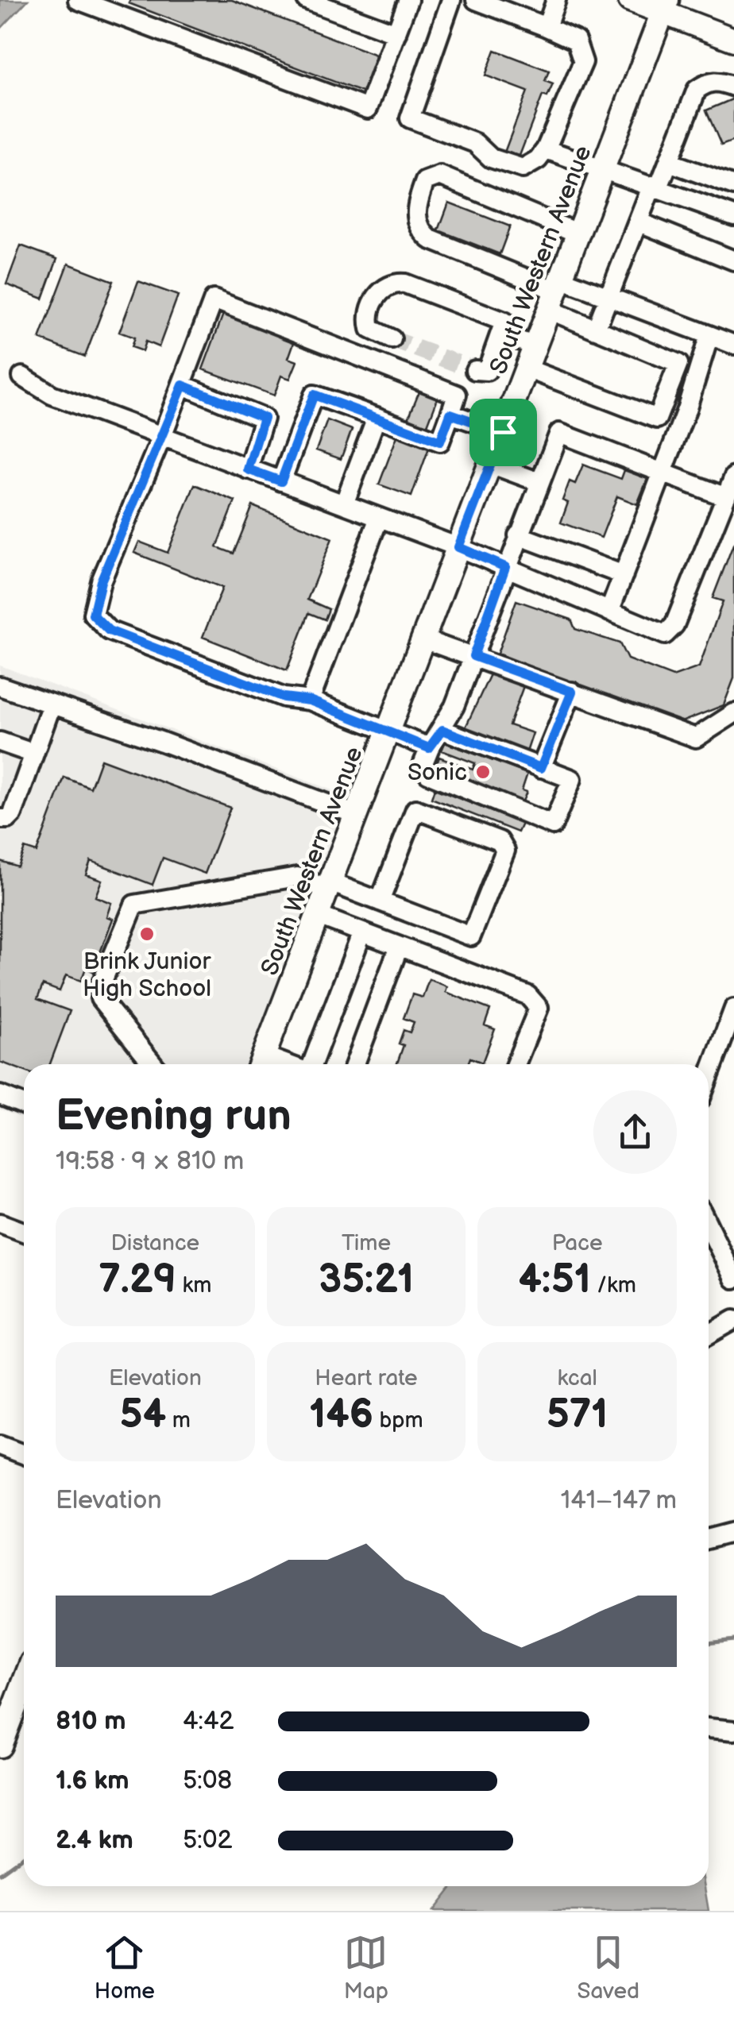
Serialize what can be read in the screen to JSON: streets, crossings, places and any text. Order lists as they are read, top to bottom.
{
  "streets": {
    "main road": ["South Western Avenue"]
  },
  "places": ["Sonic", "Brink Junior High School"],
  "page": {
    "heading": ["Evening run", "19:58 · 9 × 810 m"],
    "stats": [
      ["Distance", "7.29 km"],
      ["Time", "35:21"],
      ["Pace", "4:51 /km"],
      ["Elevation", "54 m"],
      ["Heart rate", "146 bpm"],
      ["kcal", "571"]
    ],
    "chart": ["Elevation", "141–147 m"],
    "list": [
      {
        "name": "810 m",
        "note": "4:42"
      },
      {
        "name": "1.6 km",
        "note": "5:08"
      },
      {
        "name": "2.4 km",
        "note": "5:02"
      }
    ],
    "tabs": ["Home", "Map", "Saved"]
  }
}
